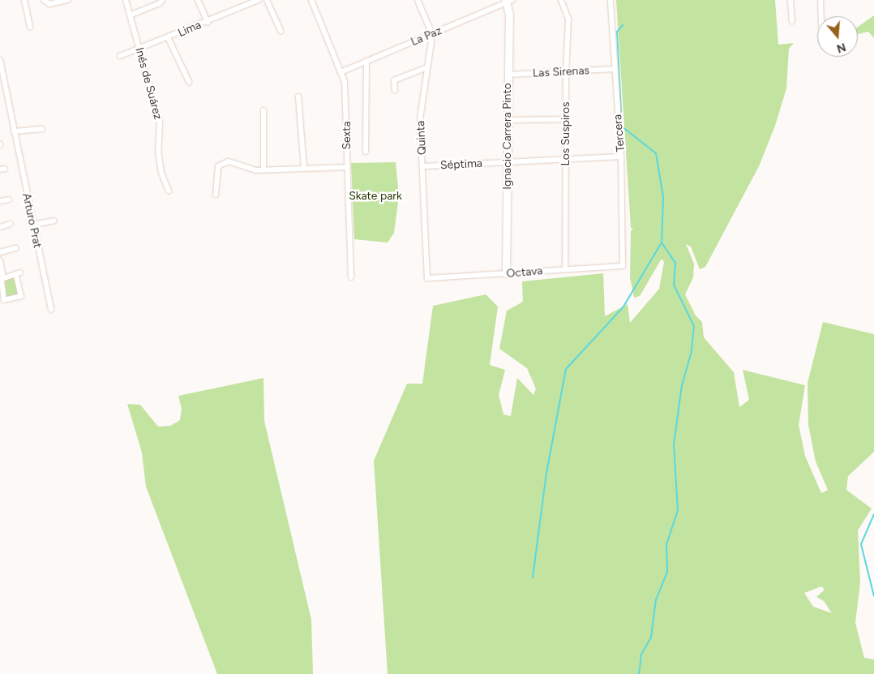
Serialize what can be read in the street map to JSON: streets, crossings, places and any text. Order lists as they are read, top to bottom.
{
  "streets": {
    "street": [
      "Lima",
      "La Paz",
      "Las Sirenas",
      "Inés de Suárez",
      "Tercera",
      "Los Suspiros",
      "Sexta",
      "Ignacio Carrera Pinto",
      "Quinta",
      "Séptima",
      "Arturo Prat",
      "Octava"
    ]
  },
  "crossings": [
    ["Lima", "Inés de Suárez"],
    ["La Paz", "Sexta"],
    ["La Paz", "Ignacio Carrera Pinto"],
    ["La Paz", "Quinta"],
    ["Las Sirenas", "Tercera"],
    ["Las Sirenas", "Los Suspiros"],
    ["Las Sirenas", "Ignacio Carrera Pinto"],
    ["Tercera", "Séptima"],
    ["Tercera", "Octava"],
    ["Los Suspiros", "Séptima"],
    ["Los Suspiros", "Octava"],
    ["Ignacio Carrera Pinto", "Séptima"],
    ["Ignacio Carrera Pinto", "Octava"],
    ["Quinta", "Séptima"],
    ["Quinta", "Octava"]
  ],
  "parks": ["Skate park"],
  "north": "bottom"
}
